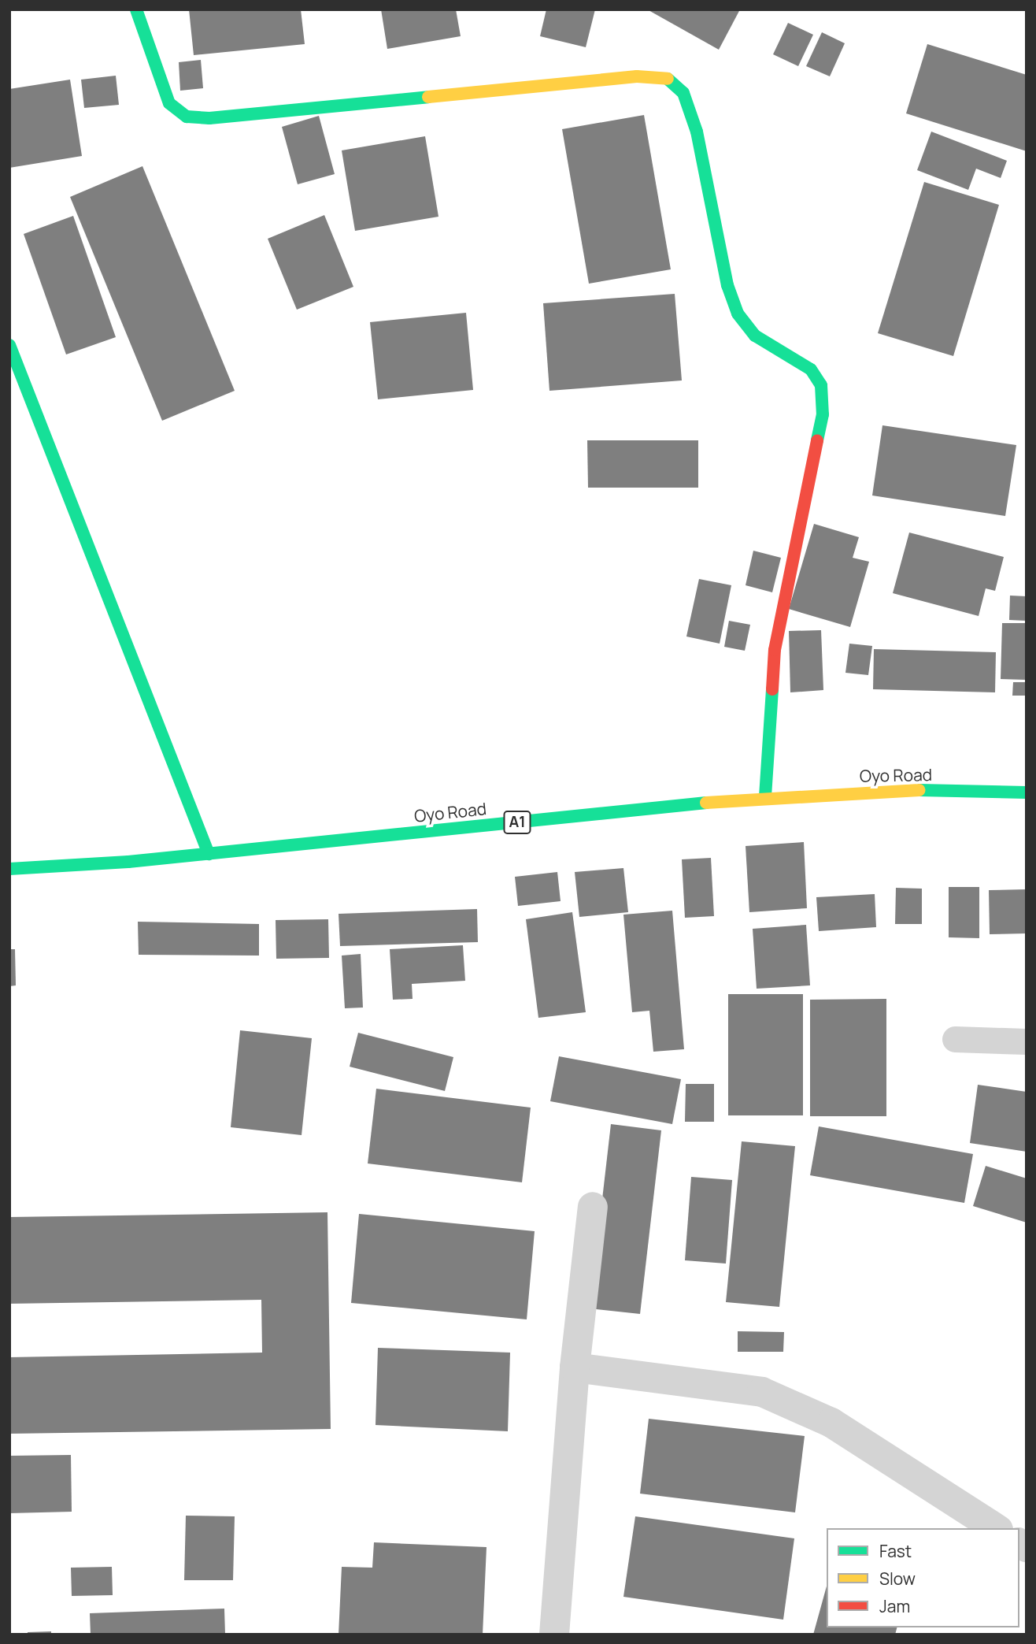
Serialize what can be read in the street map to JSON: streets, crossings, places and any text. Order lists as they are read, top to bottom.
{
  "streets": {
    "main road": ["Oyo Road", "A1"]
  },
  "legend": ["Fast", "Slow", "Jam"]
}
